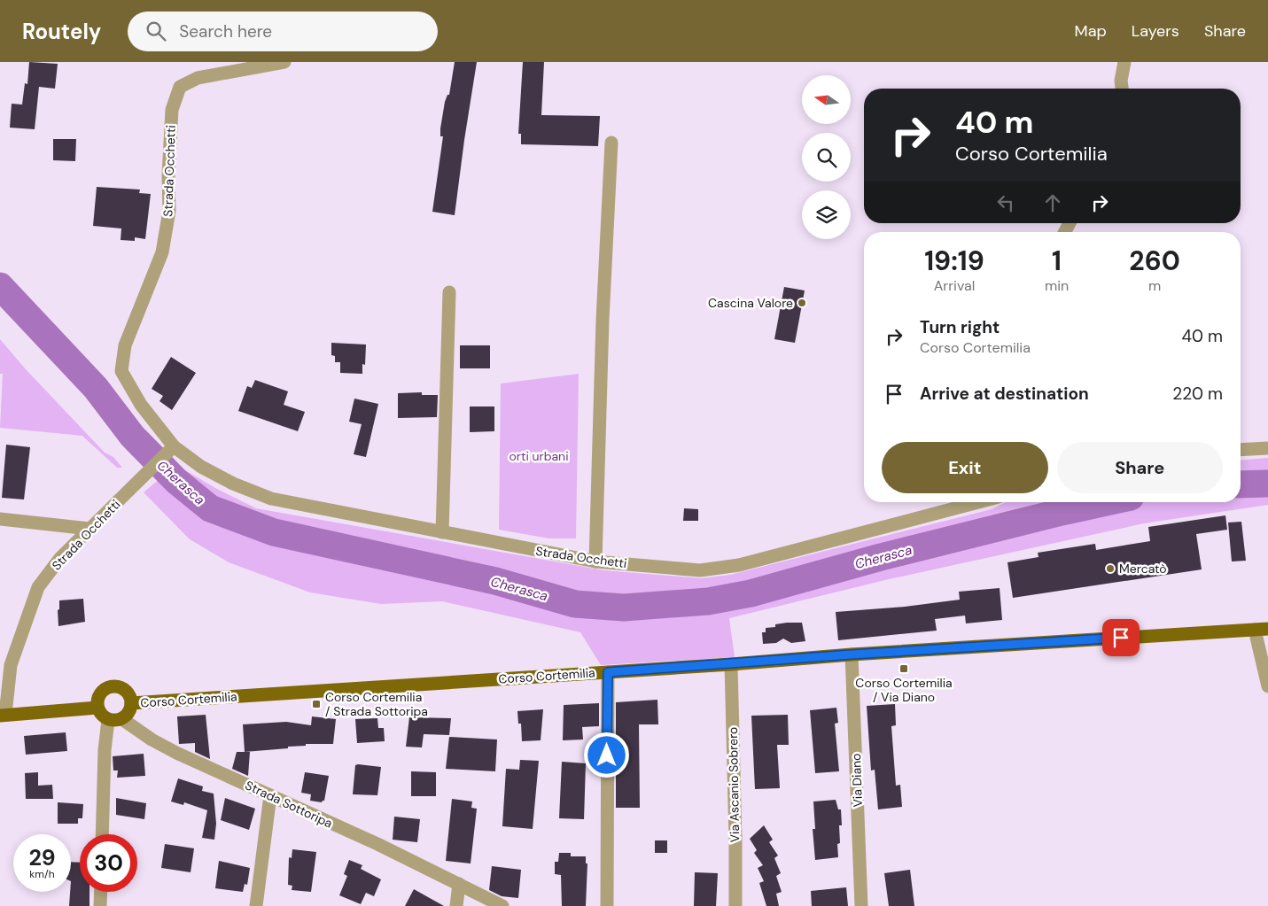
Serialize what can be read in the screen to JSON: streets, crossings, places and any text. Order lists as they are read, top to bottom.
{
  "streets": {
    "main road": ["Corso Cortemilia"],
    "street": [
      "Strada Occhetti",
      "Via Diano",
      "Via Ascanio Sobrero",
      "Strada Sottoripa"
    ]
  },
  "crossings": [
    ["Corso Cortemilia", "Via Diano"],
    ["Corso Cortemilia", "Via Ascanio Sobrero"],
    ["Corso Cortemilia", "Strada Sottoripa"]
  ],
  "water": ["Cherasca"],
  "parks": ["orti urbani"],
  "places": {
    "other": ["Cascina Valore", "Mercatò"],
    "transit": ["Corso Cortemilia / Via Diano", "Corso Cortemilia / Strada Sottoripa"]
  },
  "north": "left",
  "page": {
    "header": "Routely",
    "search": "Search here",
    "nav": ["Map", "Layers", "Share"],
    "turn": ["40 m", "Corso Cortemilia"],
    "eta": [
      "19:19",
      "Arrival",
      "1",
      "min",
      "260",
      "m"
    ],
    "list": [
      {
        "name": "Turn right",
        "note": "Corso Cortemilia",
        "value": "40 m"
      },
      {
        "name": "Arrive at destination",
        "value": "220 m"
      }
    ],
    "buttons": ["Exit", "Share"],
    "speed": "29 km/h",
    "limit": "30"
  }
}
